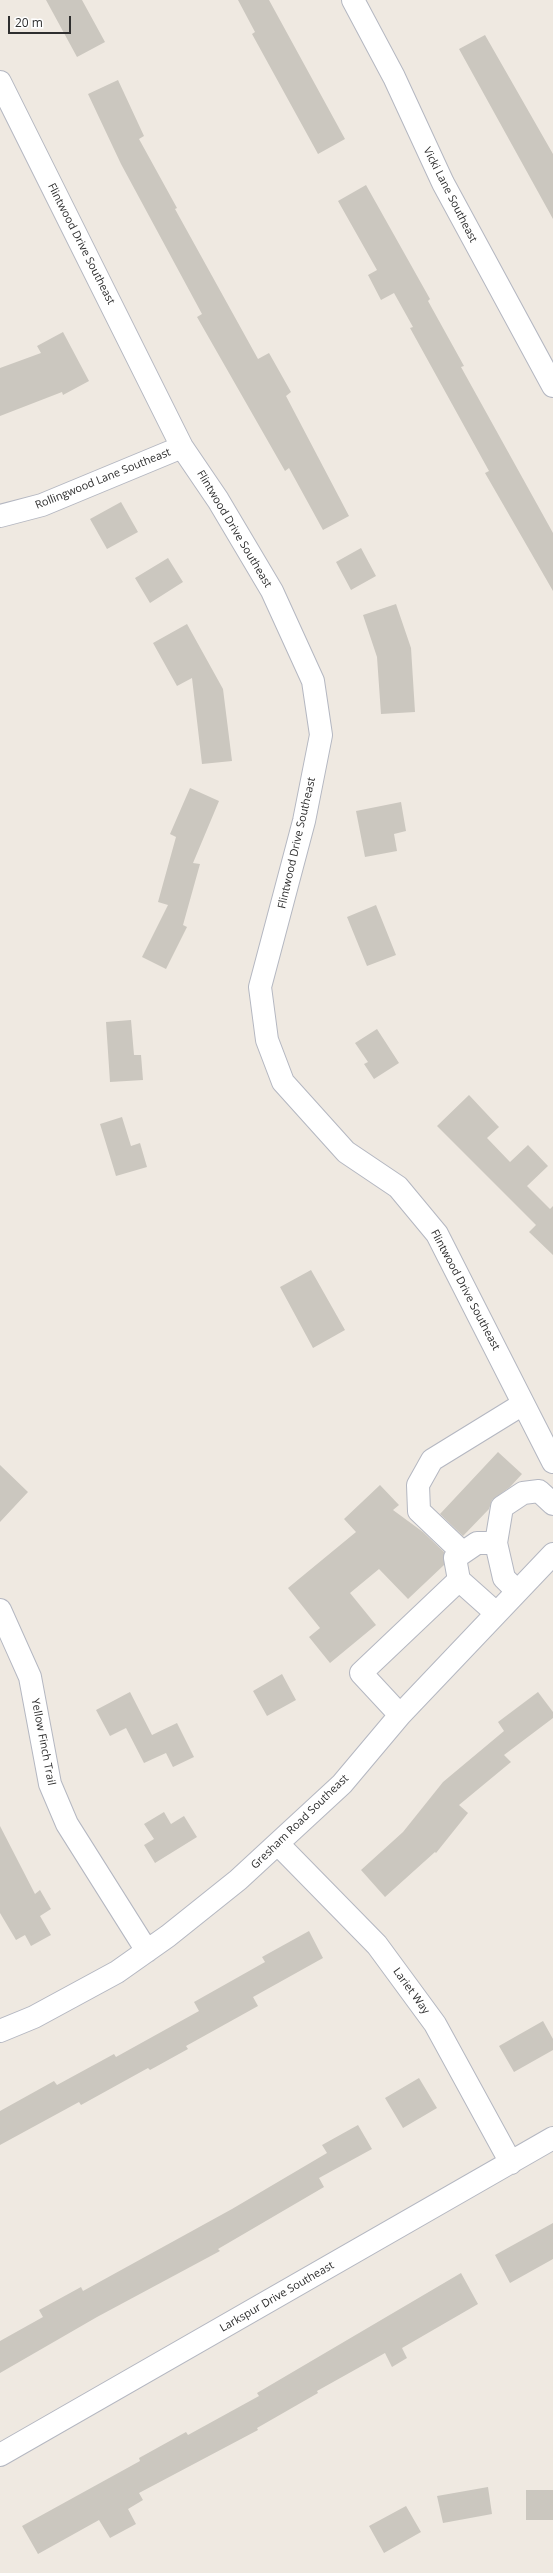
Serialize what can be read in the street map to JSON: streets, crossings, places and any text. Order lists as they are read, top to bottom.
{
  "streets": {
    "street": [
      "Vicki Lane Southeast",
      "Flintwood Drive Southeast",
      "Rollingwood Lane Southeast",
      "Yellow Finch Trail",
      "Gresham Road Southeast",
      "Lariet Way",
      "Larkspur Drive Southeast"
    ]
  },
  "crossings": [
    ["Flintwood Drive Southeast", "Rollingwood Lane Southeast"],
    ["Yellow Finch Trail", "Gresham Road Southeast"],
    ["Gresham Road Southeast", "Lariet Way"],
    ["Lariet Way", "Larkspur Drive Southeast"]
  ],
  "scale_bar": "20 m"
}
